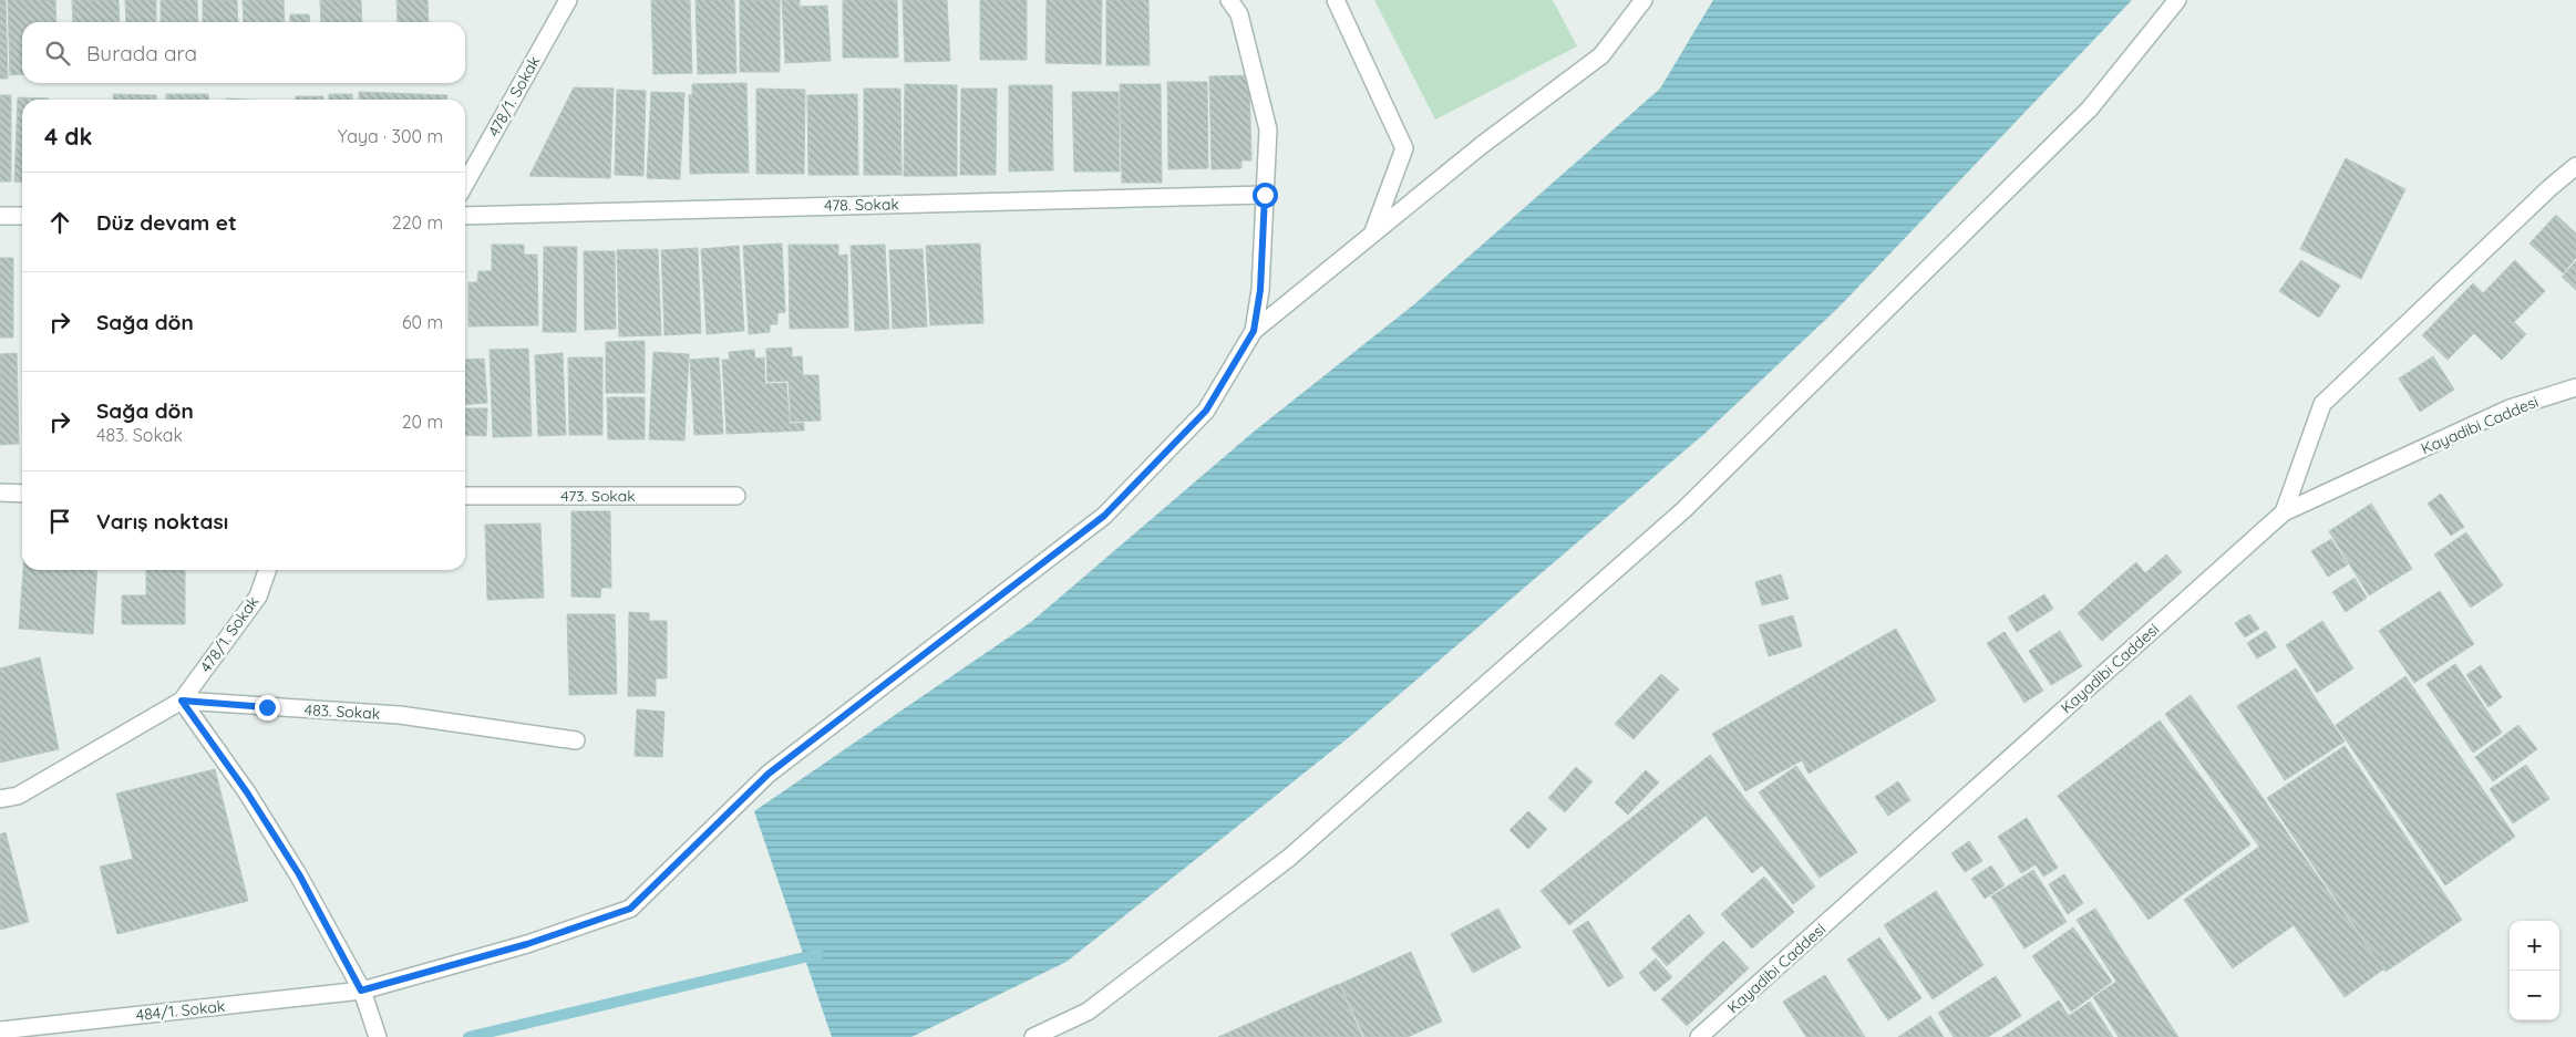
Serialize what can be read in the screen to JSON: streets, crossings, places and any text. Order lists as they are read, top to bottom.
{
  "streets": {
    "street": [
      "478/1. Sokak",
      "478. Sokak",
      "Kayadibi Caddesi",
      "473. Sokak",
      "483. Sokak",
      "484/1. Sokak"
    ]
  },
  "crossings": [
    ["478/1. Sokak", "483. Sokak"]
  ],
  "page": {
    "search": "Burada ara",
    "heading": ["4 dk", "Yaya · 300 m"],
    "list": [
      ["Düz devam et", "220 m"],
      ["Sağa dön", "60 m"],
      ["Sağa dön", "483. Sokak", "20 m"],
      "Varış noktası"
    ],
    "map_buttons": ["+", "−"]
  }
}
